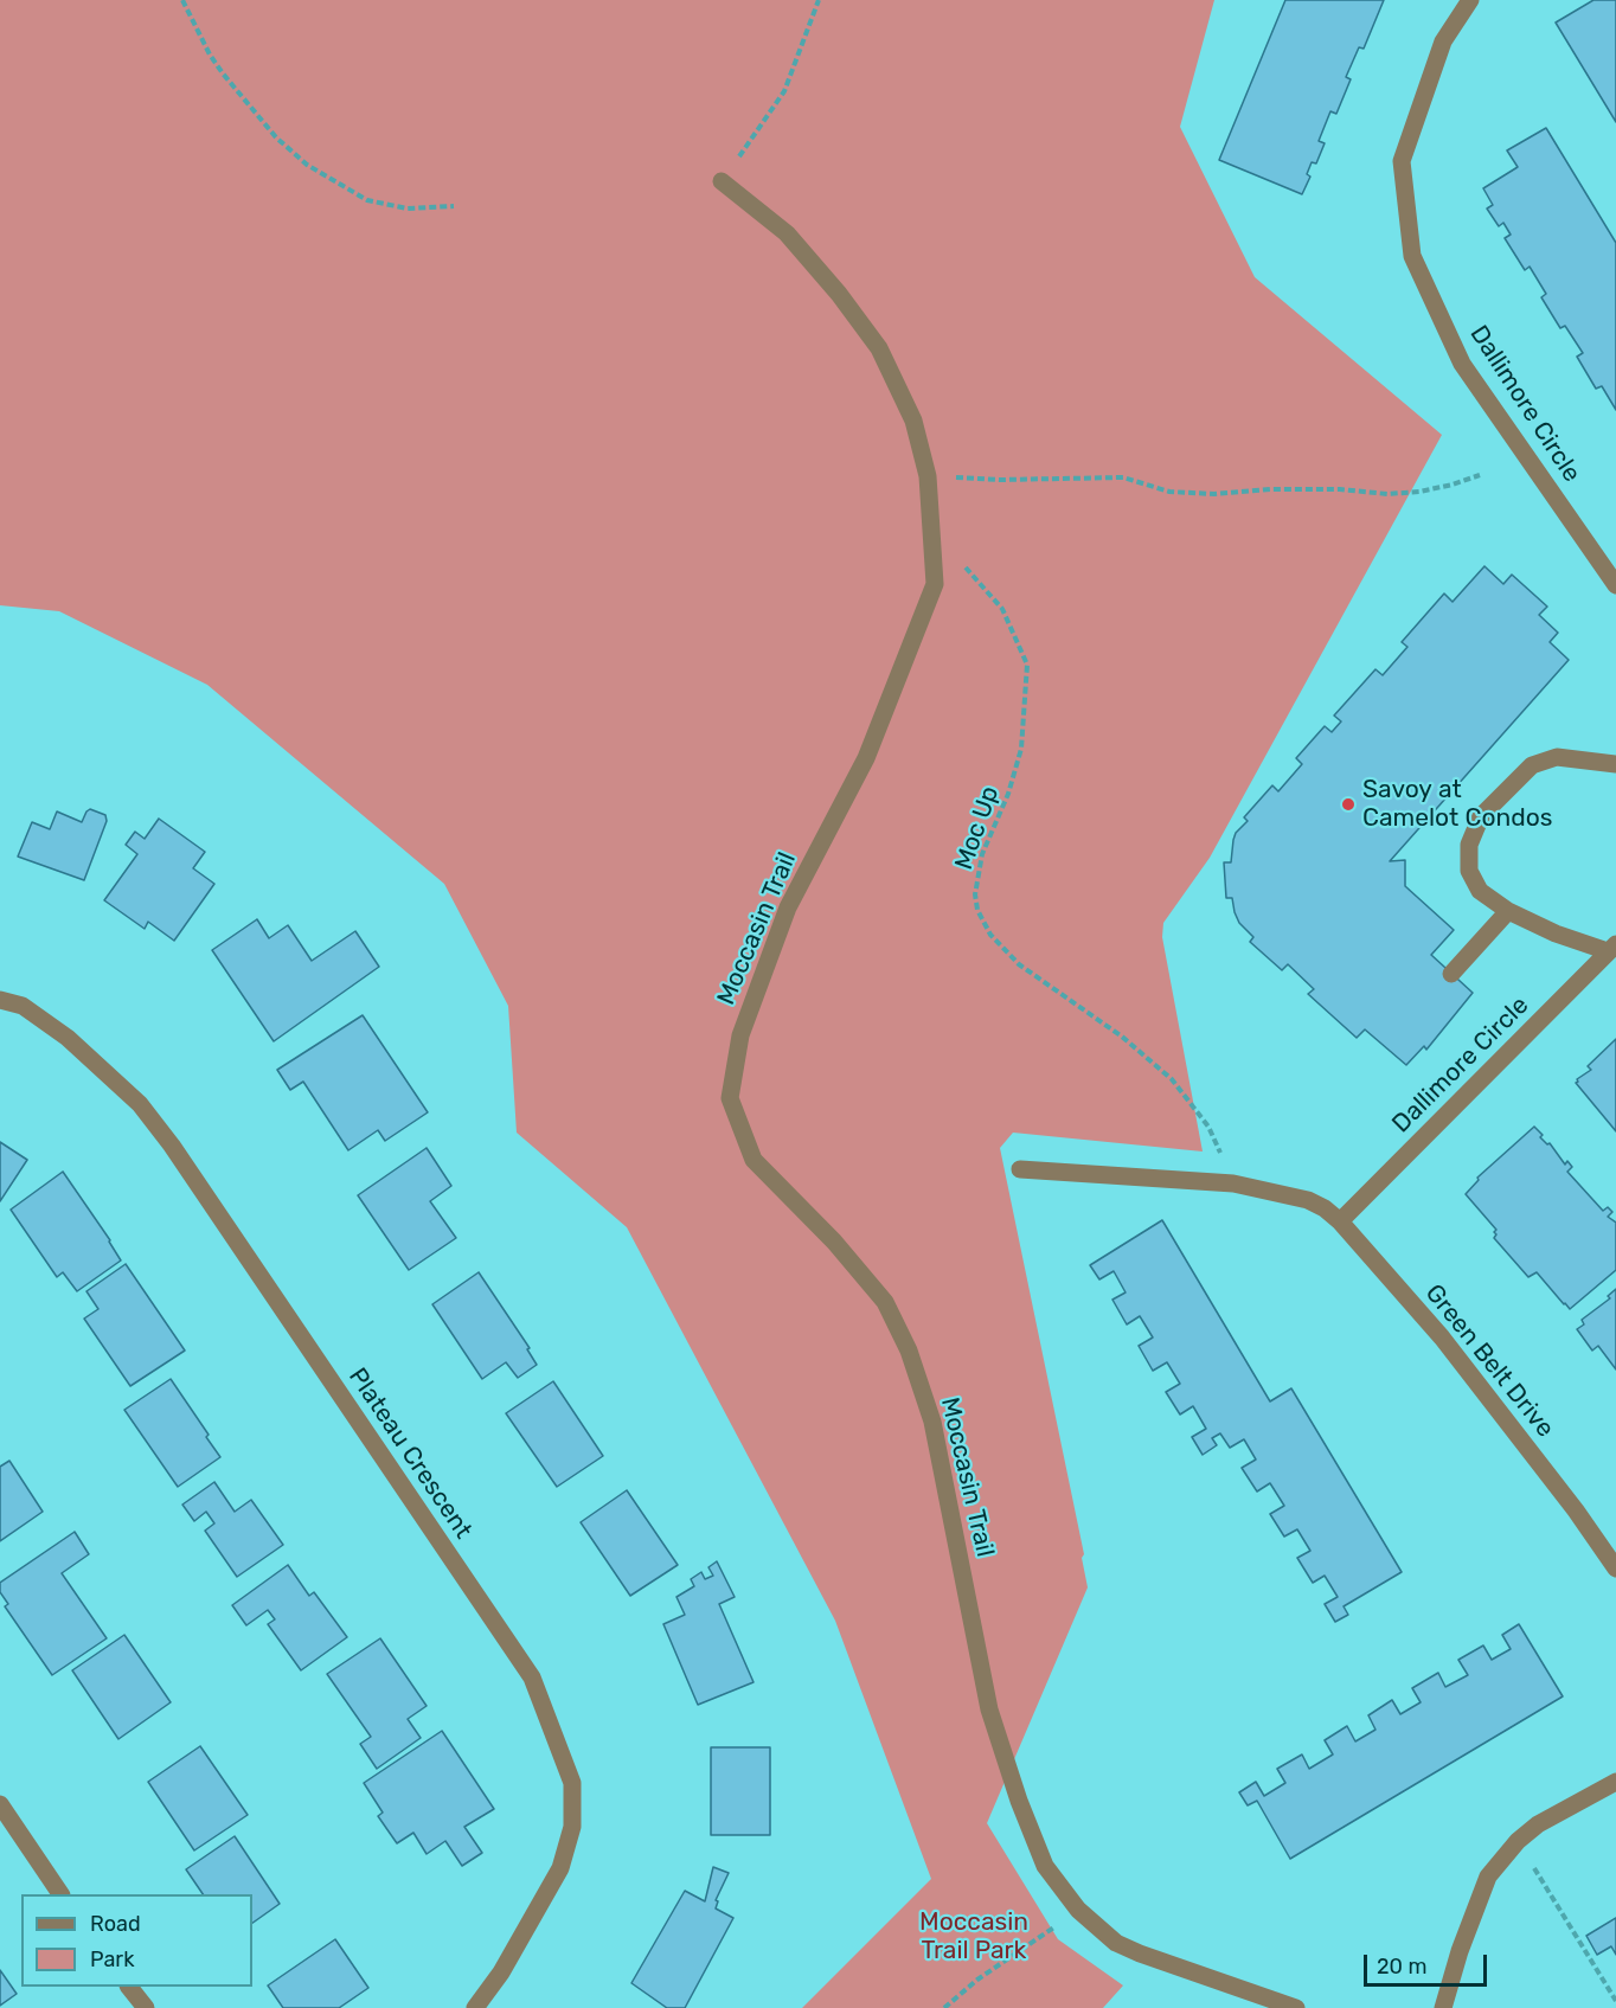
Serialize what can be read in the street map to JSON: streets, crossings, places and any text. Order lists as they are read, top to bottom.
{
  "streets": {
    "street": [
      "Dallimore Circle",
      "Moccasin Trail",
      "Green Belt Drive",
      "Plateau Crescent"
    ],
    "path": ["Moc Up"]
  },
  "crossings": [
    ["Dallimore Circle", "Green Belt Drive"],
    ["Moc Up", "Moccasin Trail"],
    ["Moc Up", "Green Belt Drive"]
  ],
  "parks": ["Moccasin Trail Park"],
  "places": ["Savoy at Camelot Condos"],
  "legend": ["Road", "Park"],
  "scale_bar": "20 m"
}
